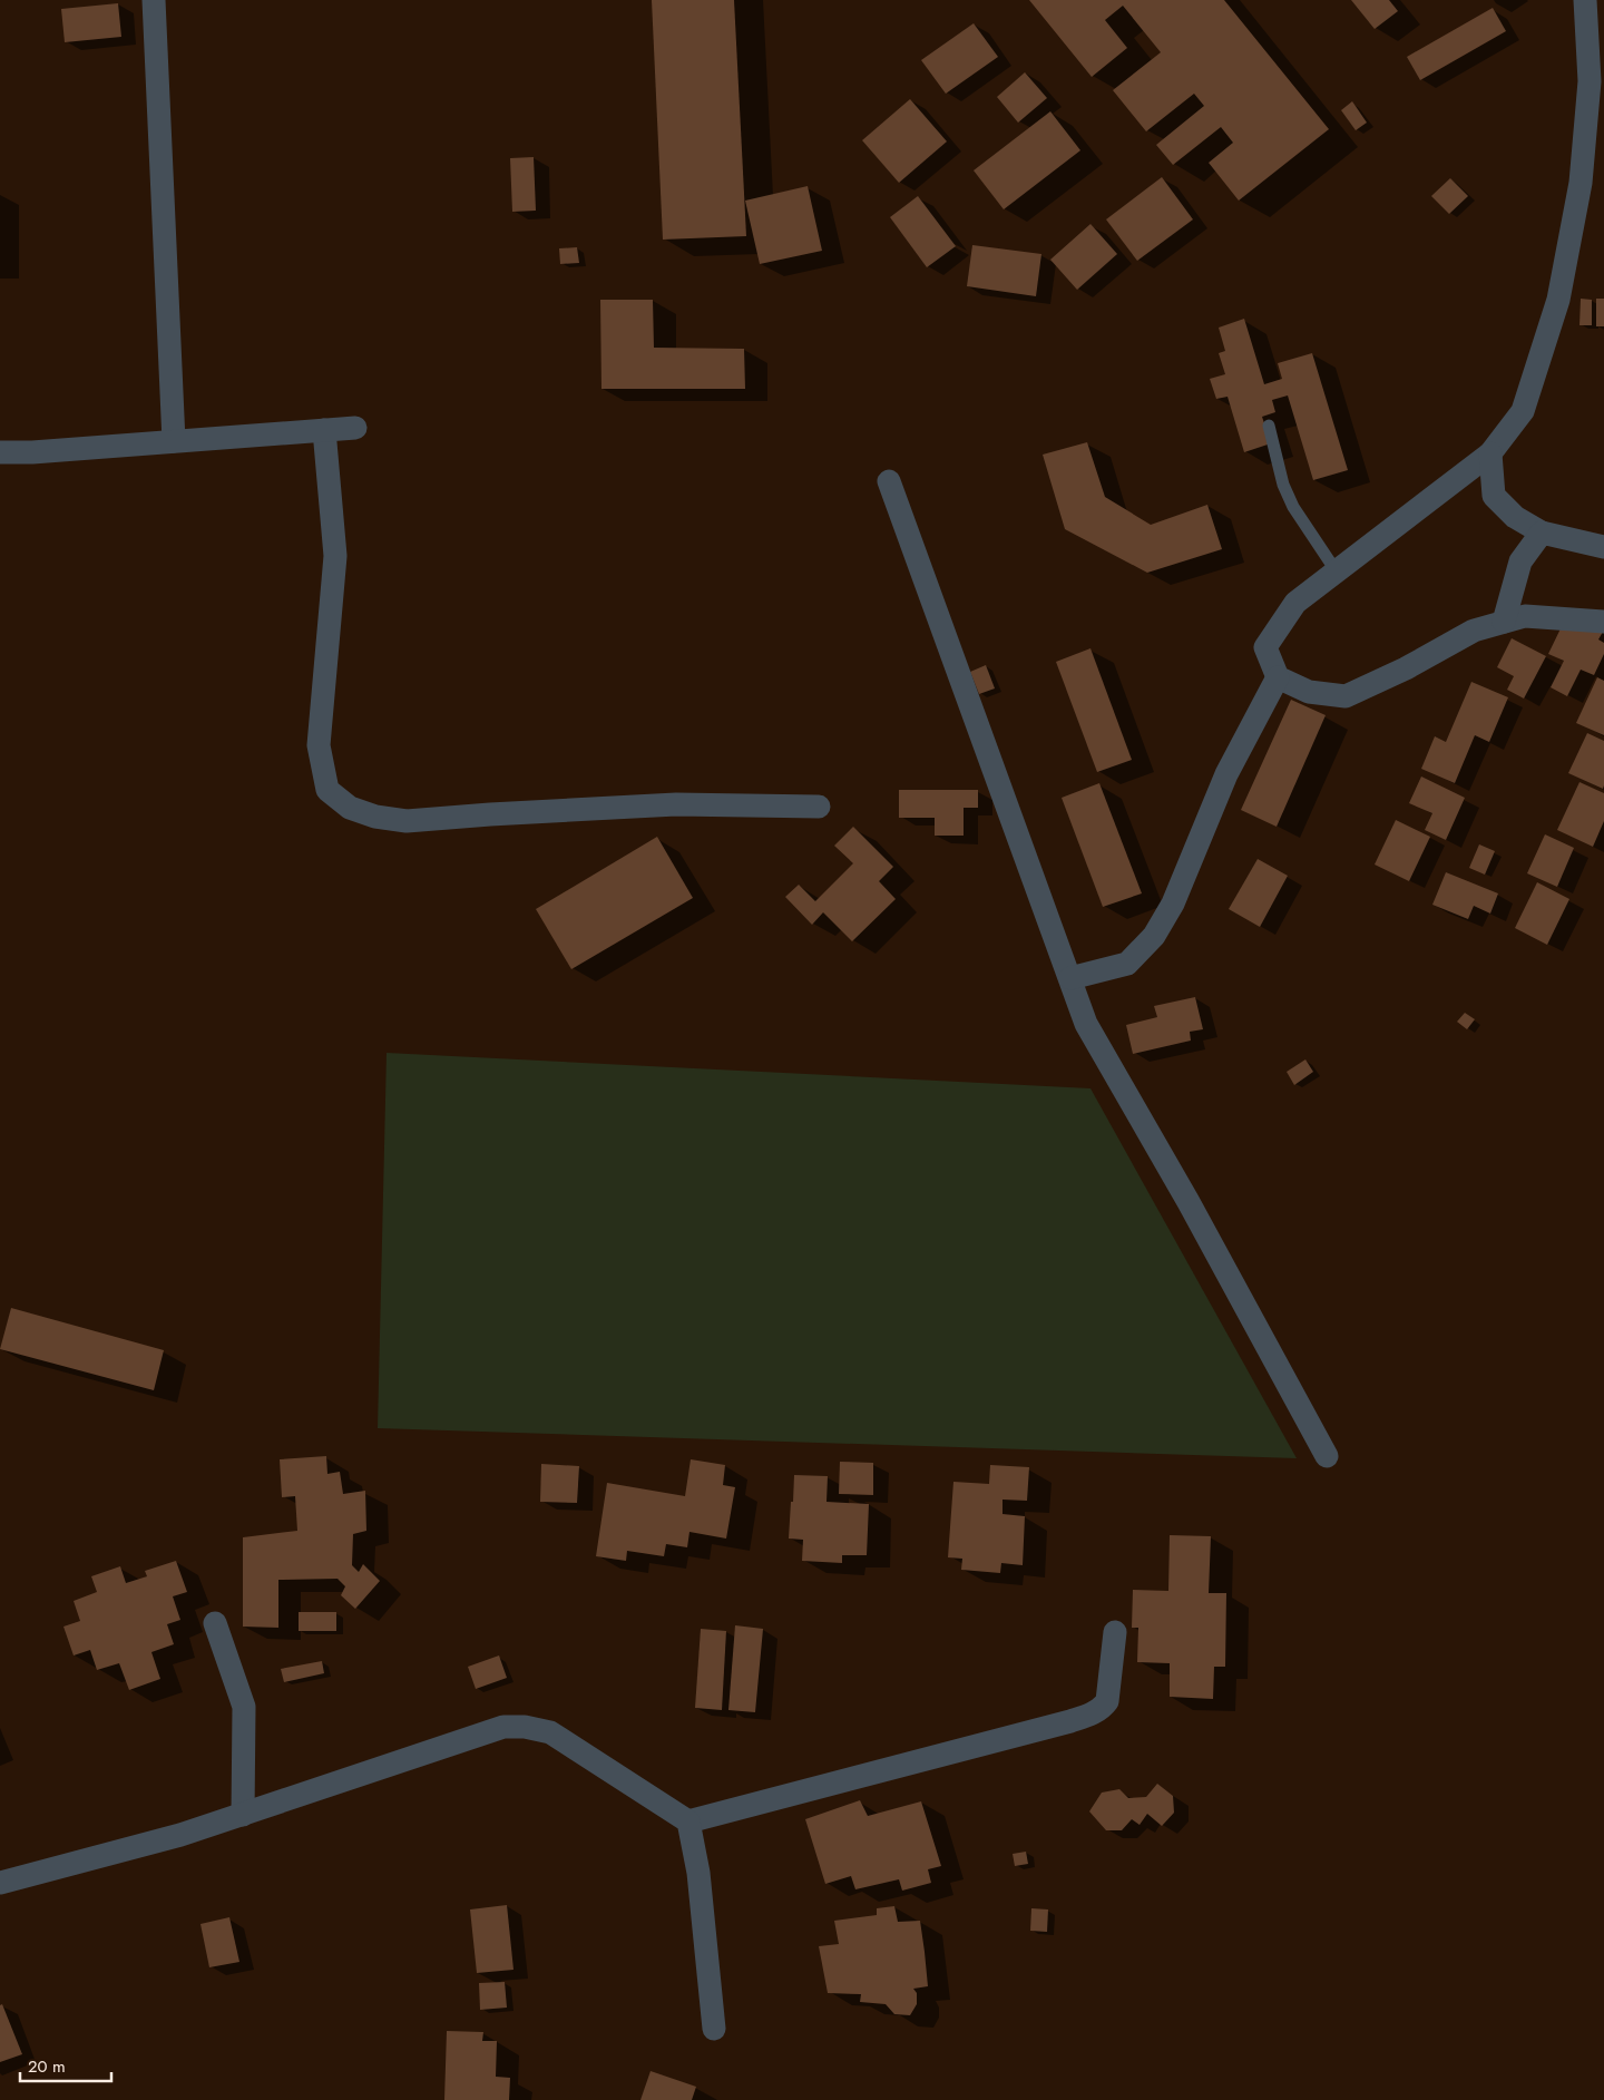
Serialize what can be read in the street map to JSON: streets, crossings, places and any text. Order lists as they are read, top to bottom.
{
  "scale_bar": "20 m"
}
